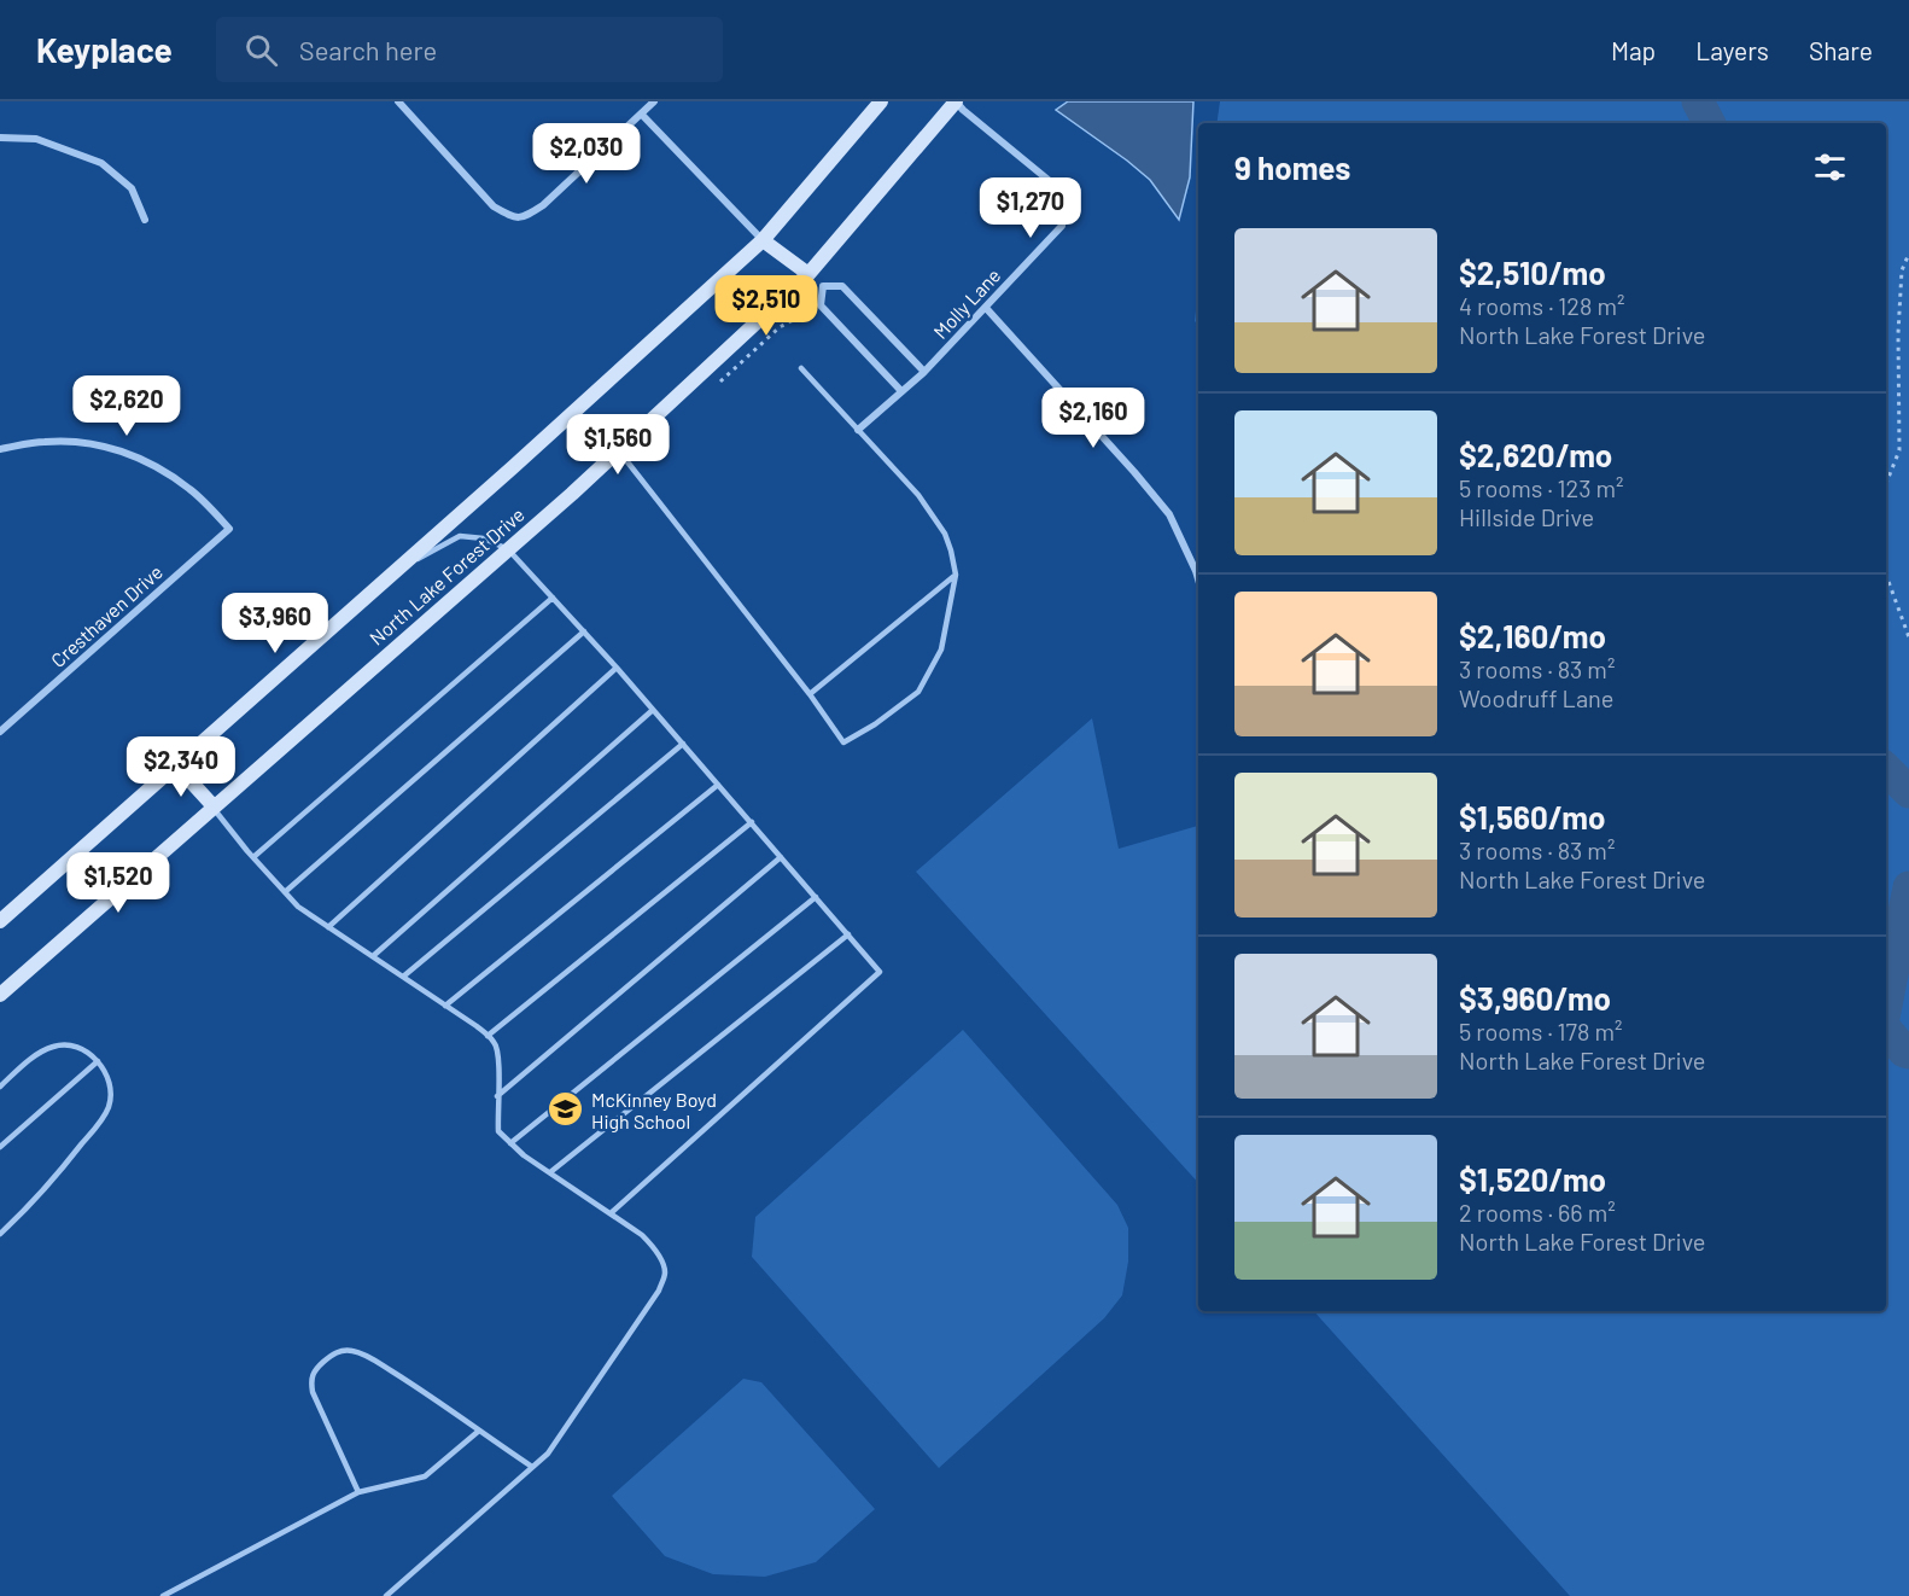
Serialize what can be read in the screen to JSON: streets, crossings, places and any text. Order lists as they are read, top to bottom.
{
  "streets": {
    "main road": ["North Lake Forest Drive"],
    "street": ["Molly Lane", "Cresthaven Drive"]
  },
  "crossings": [
    ["Molly Lane", "North Lake Forest Drive"]
  ],
  "places": {
    "school or university": ["McKinney Boyd High School"]
  },
  "page": {
    "header": "Keyplace",
    "search": "Search here",
    "nav": ["Map", "Layers", "Share"],
    "price": [
      "$2,030",
      "$1,270",
      "$2,510",
      "$2,620",
      "$2,160",
      "$1,560",
      "$3,960",
      "$2,340",
      "$1,520"
    ],
    "heading": "9 homes",
    "list": [
      {
        "name": "$2,510/mo",
        "note": "4 rooms · 128 m² · North Lake Forest Drive"
      },
      {
        "name": "$2,620/mo",
        "note": "5 rooms · 123 m² · Hillside Drive"
      },
      {
        "name": "$2,160/mo",
        "note": "3 rooms · 83 m² · Woodruff Lane"
      },
      {
        "name": "$1,560/mo",
        "note": "3 rooms · 83 m² · North Lake Forest Drive"
      },
      {
        "name": "$3,960/mo",
        "note": "5 rooms · 178 m² · North Lake Forest Drive"
      },
      {
        "name": "$1,520/mo",
        "note": "2 rooms · 66 m² · North Lake Forest Drive"
      }
    ]
  }
}
